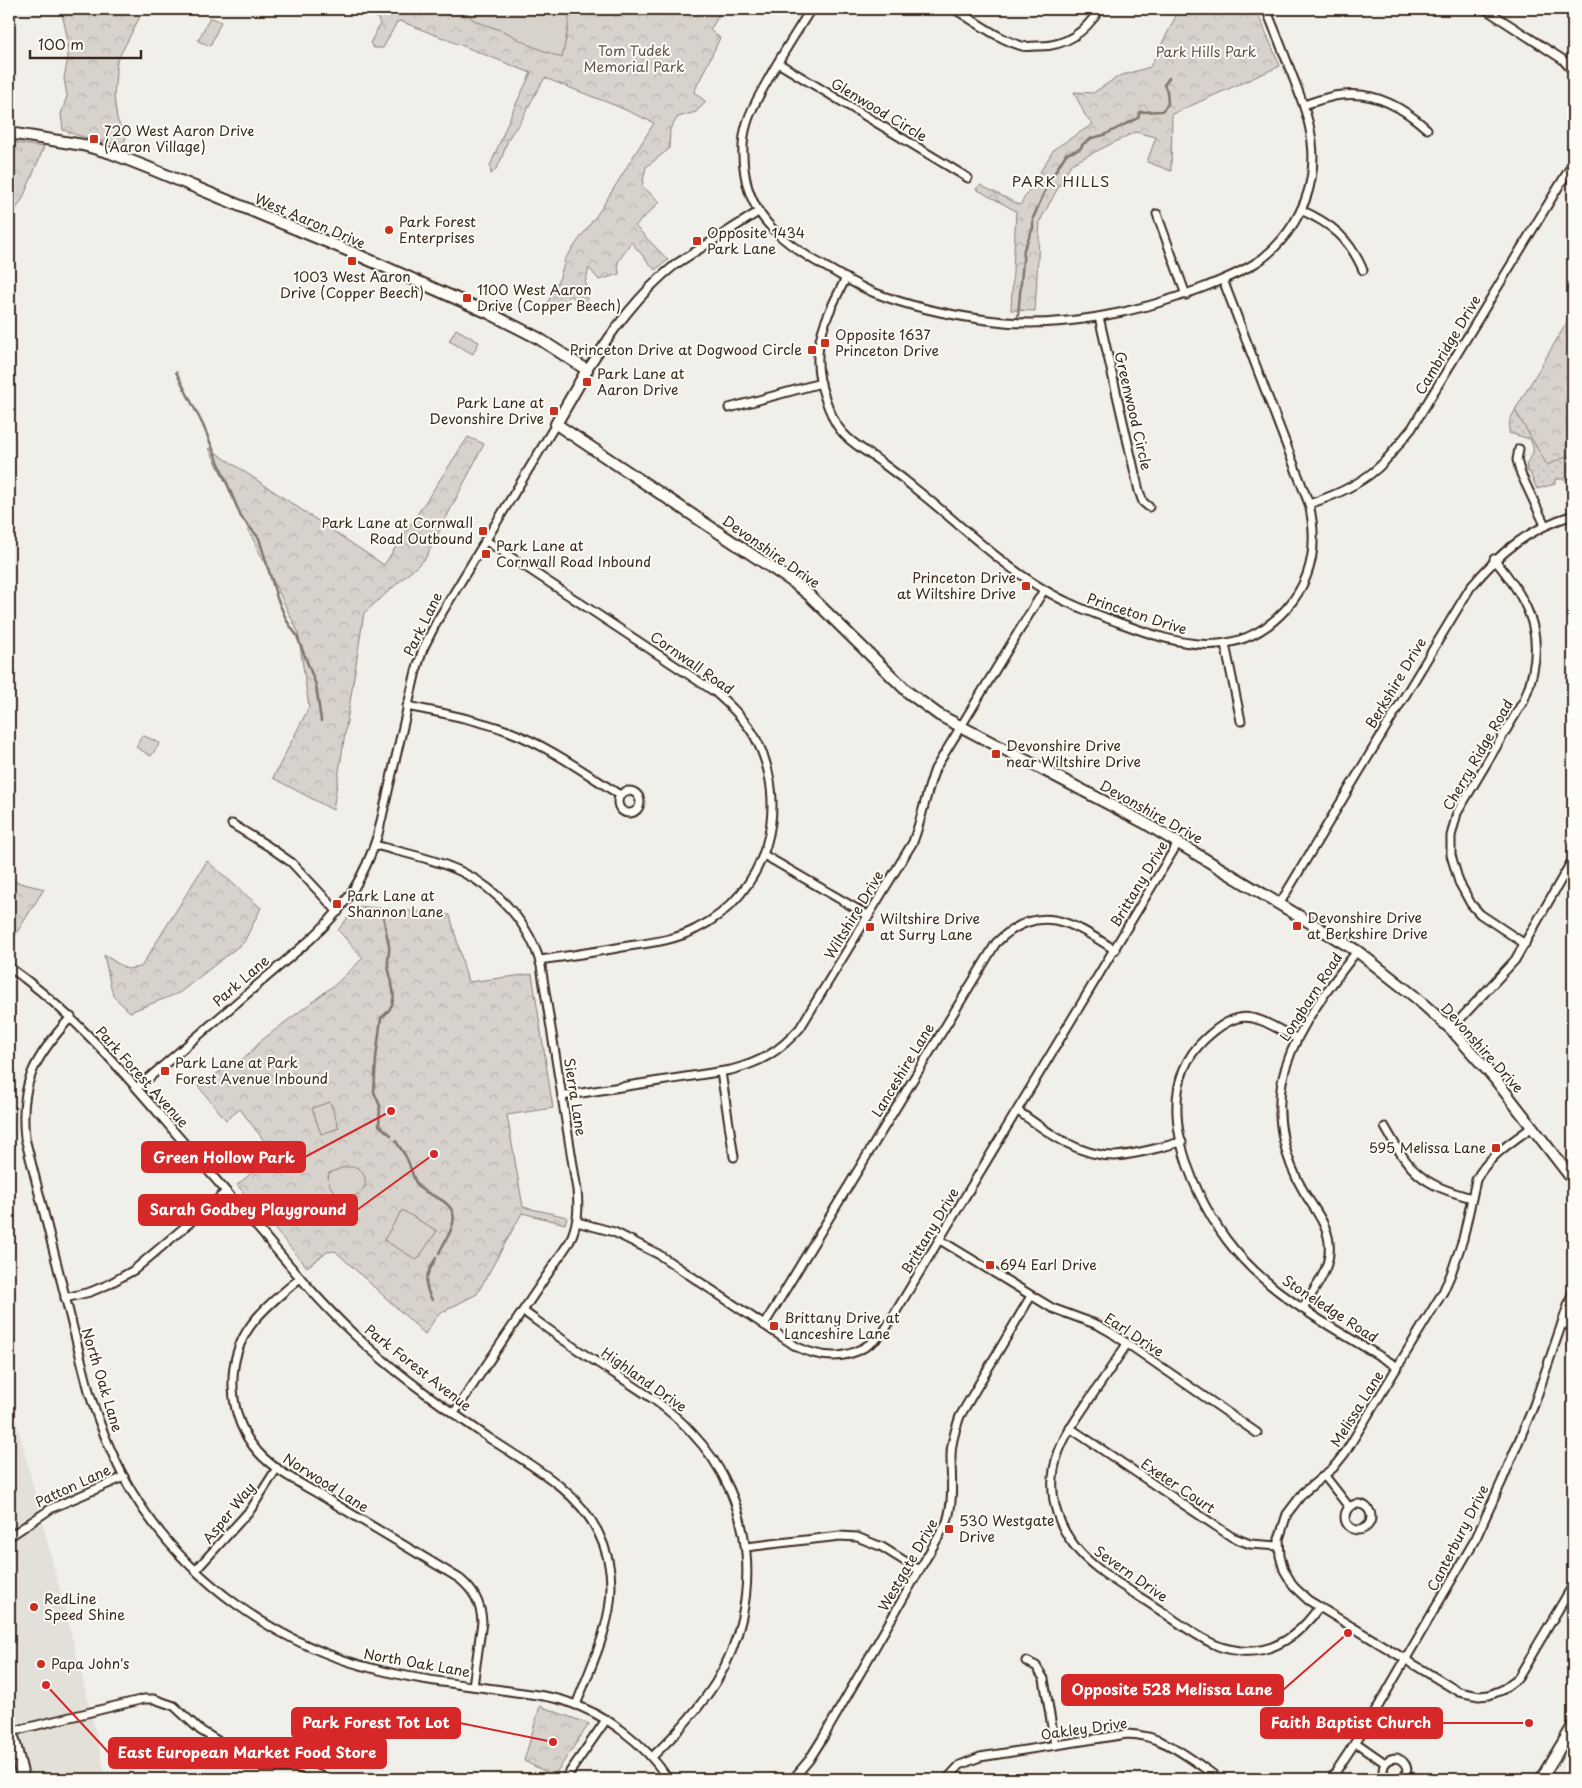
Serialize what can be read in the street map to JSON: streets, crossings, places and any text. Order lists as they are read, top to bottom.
{
  "streets": {
    "street": [
      "Glenwood Circle",
      "West Aaron Drive",
      "Cambridge Drive",
      "Greenwood Circle",
      "Devonshire Drive",
      "Princeton Drive",
      "Park Lane",
      "Cornwall Road",
      "Berkshire Drive",
      "Cherry Ridge Road",
      "Brittany Drive",
      "Wiltshire Drive",
      "Longbarn Road",
      "Lanceshire Lane",
      "Park Forest Avenue",
      "Sierra Lane",
      "Stoneledge Road",
      "Earl Drive",
      "North Oak Lane",
      "Highland Drive",
      "Melissa Lane",
      "Norwood Lane",
      "Patton Lane",
      "Exeter Court",
      "Asper Way",
      "Canterbury Drive",
      "Westgate Drive",
      "Severn Drive",
      "Oakley Drive"
    ]
  },
  "crossings": [
    ["West Aaron Drive", "Park Lane"],
    ["Cambridge Drive", "Princeton Drive"],
    ["Devonshire Drive", "Park Lane"],
    ["Devonshire Drive", "Berkshire Drive"],
    ["Devonshire Drive", "Brittany Drive"],
    ["Devonshire Drive", "Wiltshire Drive"],
    ["Devonshire Drive", "Longbarn Road"],
    ["Devonshire Drive", "Melissa Lane"],
    ["Princeton Drive", "Wiltshire Drive"],
    ["Park Lane", "Cornwall Road"],
    ["Park Lane", "Park Forest Avenue"],
    ["Park Lane", "Sierra Lane"],
    ["Cornwall Road", "Sierra Lane"],
    ["Berkshire Drive", "Cherry Ridge Road"],
    ["Brittany Drive", "Lanceshire Lane"],
    ["Brittany Drive", "Sierra Lane"],
    ["Brittany Drive", "Earl Drive"],
    ["Wiltshire Drive", "Sierra Lane"],
    ["Longbarn Road", "Stoneledge Road"],
    ["Park Forest Avenue", "Sierra Lane"],
    ["Park Forest Avenue", "North Oak Lane"],
    ["Park Forest Avenue", "Norwood Lane"],
    ["Sierra Lane", "Highland Drive"],
    ["Stoneledge Road", "Melissa Lane"],
    ["Earl Drive", "Westgate Drive"],
    ["Earl Drive", "Severn Drive"],
    ["North Oak Lane", "Highland Drive"],
    ["North Oak Lane", "Norwood Lane"],
    ["North Oak Lane", "Patton Lane"],
    ["North Oak Lane", "Asper Way"],
    ["Melissa Lane", "Exeter Court"],
    ["Melissa Lane", "Canterbury Drive"],
    ["Melissa Lane", "Severn Drive"],
    ["Norwood Lane", "Asper Way"],
    ["Exeter Court", "Severn Drive"]
  ],
  "districts": ["PARK HILLS"],
  "parks": ["Tom Tudek Memorial Park", "Park Hills Park"],
  "places": {
    "transit": [
      "720 West Aaron Drive (Aaron Village)",
      "Opposite 1434 Park Lane",
      "1003 West Aaron Drive (Copper Beech)",
      "1100 West Aaron Drive (Copper Beech)",
      "Opposite 1637 Princeton Drive",
      "Princeton Drive at Dogwood Circle",
      "Park Lane at Aaron Drive",
      "Park Lane at Devonshire Drive",
      "Park Lane at Cornwall Road Outbound",
      "Park Lane at Cornwall Road Inbound",
      "Princeton Drive at Wiltshire Drive",
      "Devonshire Drive near Wiltshire Drive",
      "Park Lane at Shannon Lane",
      "Devonshire Drive at Berkshire Drive",
      "Wiltshire Drive at Surry Lane",
      "Park Lane at Park Forest Avenue Inbound",
      "595 Melissa Lane",
      "694 Earl Drive",
      "Brittany Drive at Lanceshire Lane",
      "530 Westgate Drive"
    ],
    "other": [
      "Park Forest Enterprises",
      "Green Hollow Park",
      "Sarah Godbey Playground",
      "RedLine Speed Shine",
      "Opposite 528 Melissa Lane",
      "Papa John's",
      "East European Market Food Store",
      "Faith Baptist Church",
      "Park Forest Tot Lot"
    ]
  },
  "scale_bar": "100 m"
}
